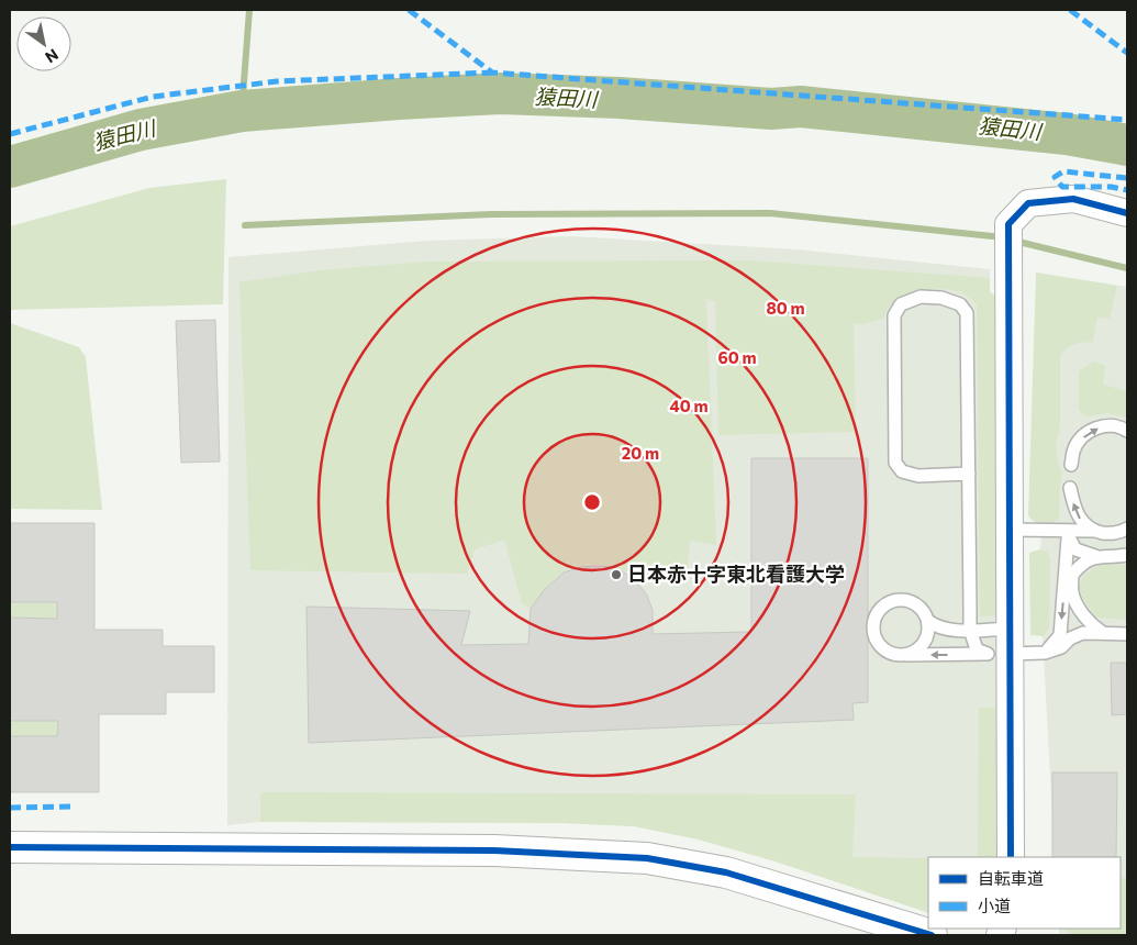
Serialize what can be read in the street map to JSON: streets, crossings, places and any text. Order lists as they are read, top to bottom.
{
  "water": ["猿田川"],
  "places": ["日本赤十字東北看護大学"],
  "legend": ["自転車道", "小道"],
  "north": "bottom right",
  "rings": [
    "80 m",
    "60 m",
    "40 m",
    "20 m"
  ]
}
